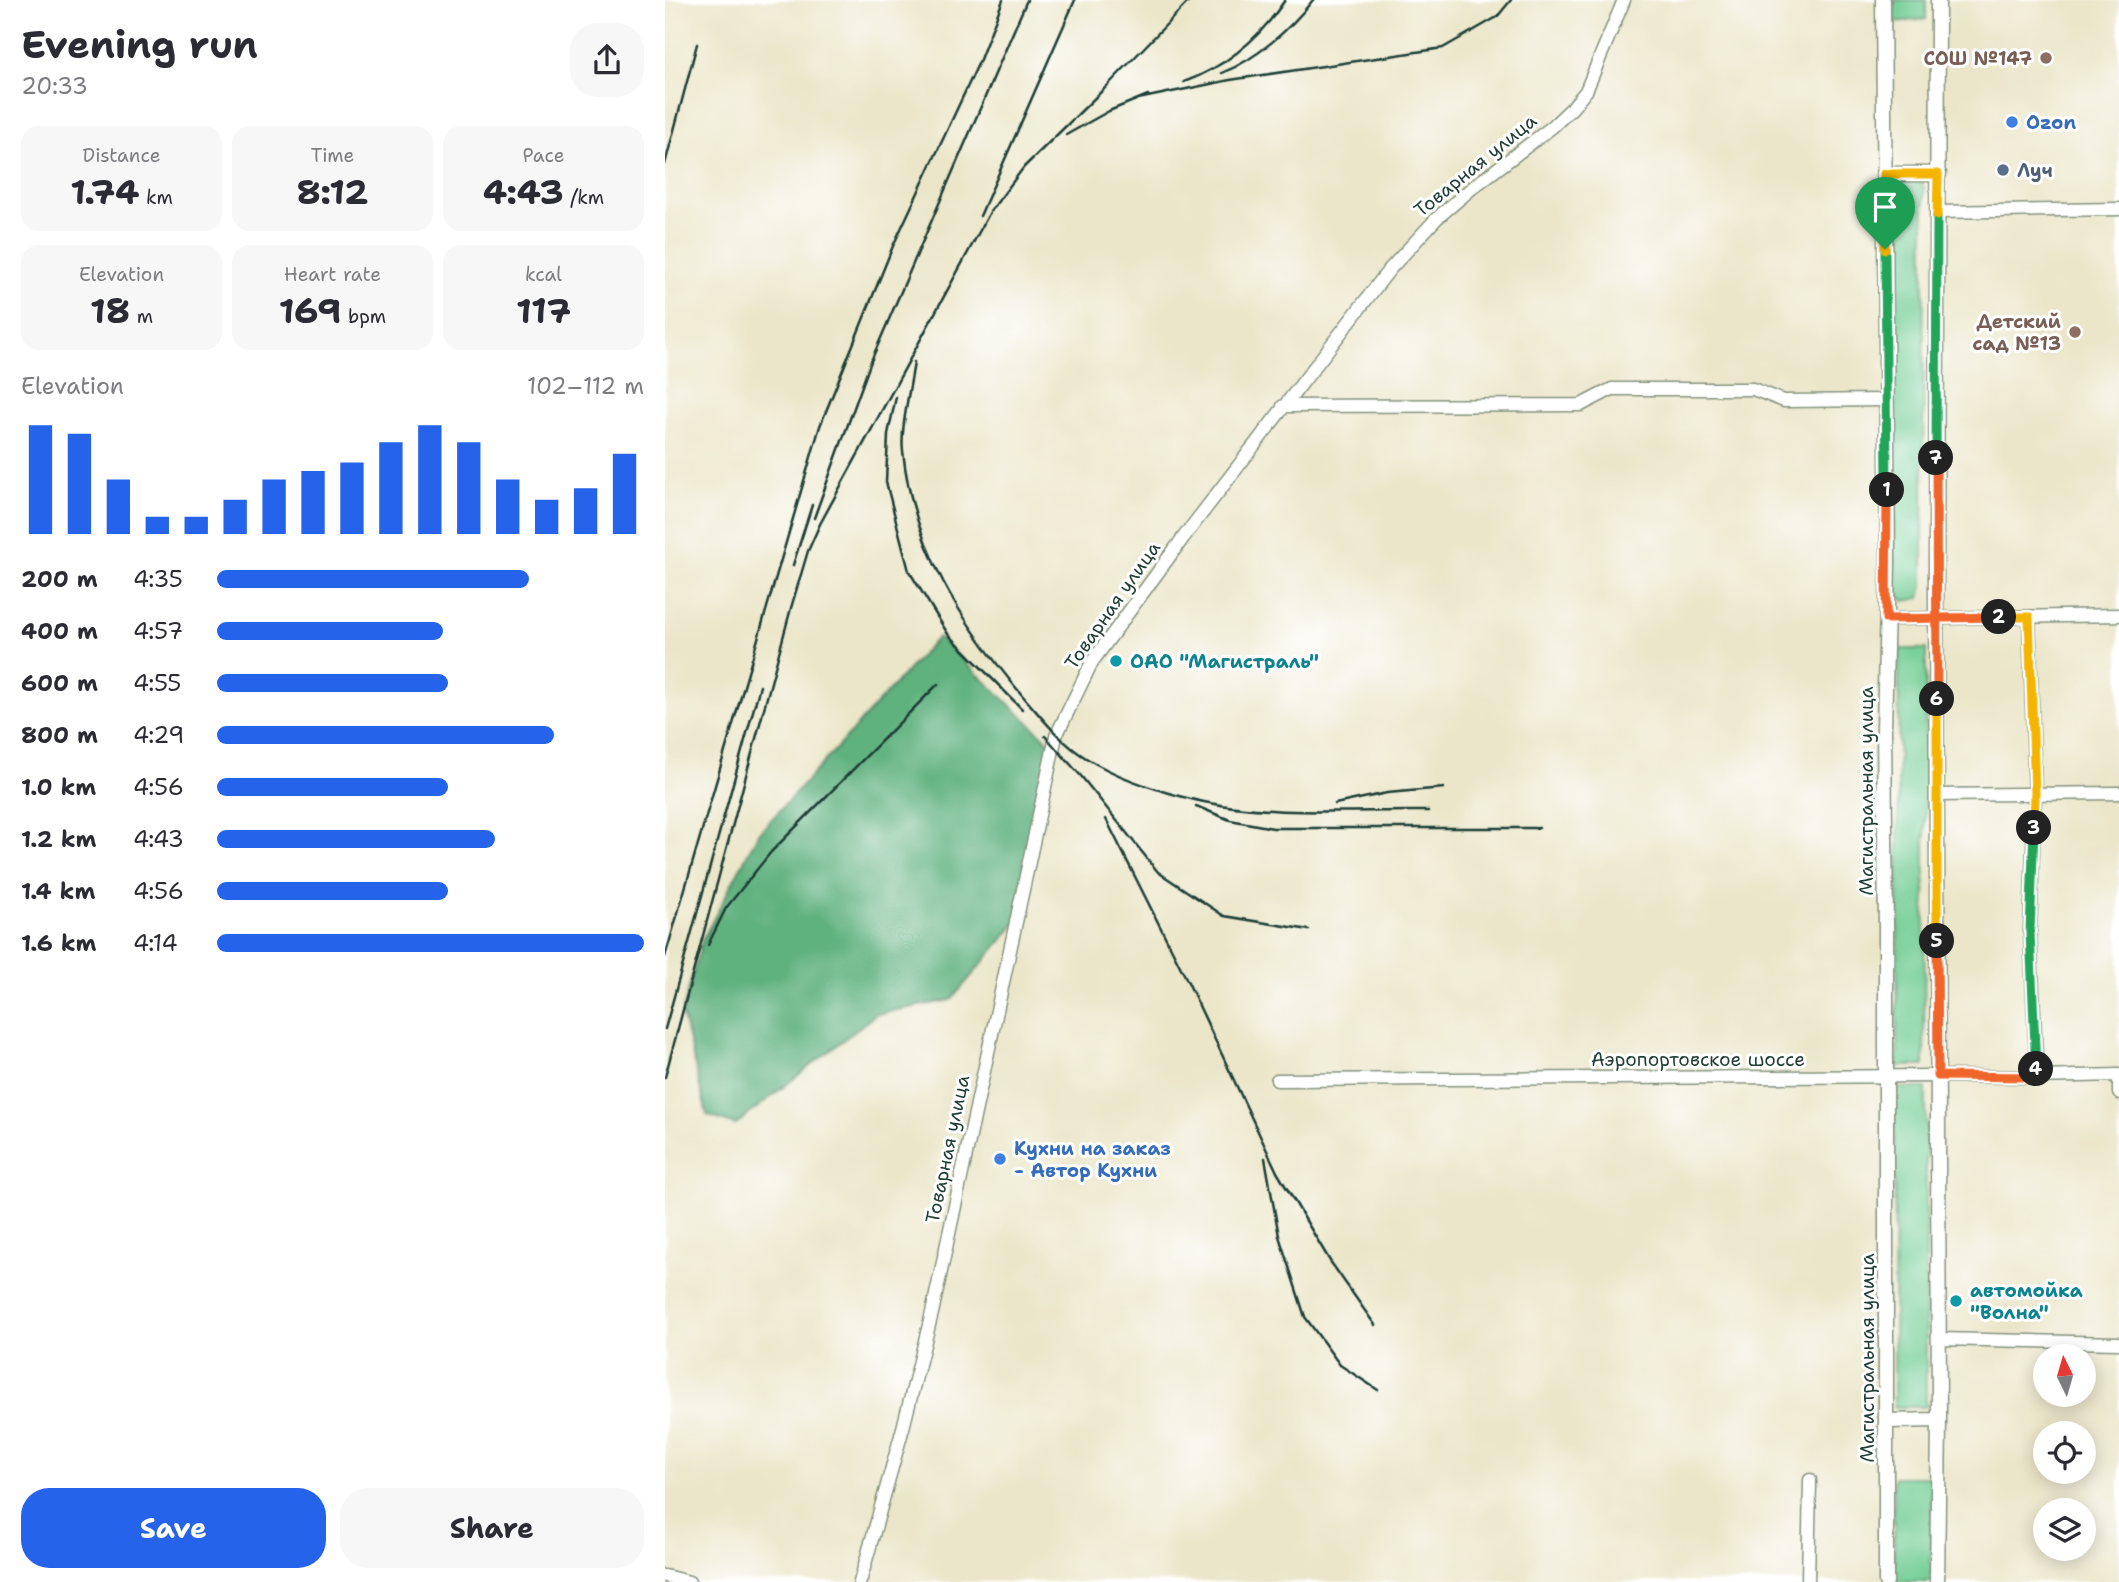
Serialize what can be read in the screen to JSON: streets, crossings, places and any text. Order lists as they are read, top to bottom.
{
  "streets": {
    "main road": ["Магистральная улица"],
    "street": ["Товарная улица", "Аэропортовское шоссе"]
  },
  "crossings": [
    ["Магистральная улица", "Аэропортовское шоссе"]
  ],
  "places": [
    "СОШ №147",
    "Ozon",
    "Луч",
    "Детский сад №13",
    "ОАО \"Магистраль\"",
    "Кухни на заказ - Автор Кухни",
    "автомойка \"Волна\""
  ],
  "north": "top",
  "page": {
    "heading": ["Evening run", "20:33"],
    "stats": [
      ["Distance", "1.74 km"],
      ["Time", "8:12"],
      ["Pace", "4:43 /km"],
      ["Elevation", "18 m"],
      ["Heart rate", "169 bpm"],
      ["kcal", "117"]
    ],
    "chart": ["Elevation", "102–112 m"],
    "pins": [
      "7",
      "1",
      "2",
      "6",
      "3",
      "5",
      "4"
    ],
    "list": [
      {
        "name": "200 m",
        "note": "4:35"
      },
      {
        "name": "400 m",
        "note": "4:57"
      },
      {
        "name": "600 m",
        "note": "4:55"
      },
      {
        "name": "800 m",
        "note": "4:29"
      },
      {
        "name": "1.0 km",
        "note": "4:56"
      },
      {
        "name": "1.2 km",
        "note": "4:43"
      },
      {
        "name": "1.4 km",
        "note": "4:56"
      },
      {
        "name": "1.6 km",
        "note": "4:14"
      }
    ],
    "buttons": ["Save", "Share"]
  }
}
